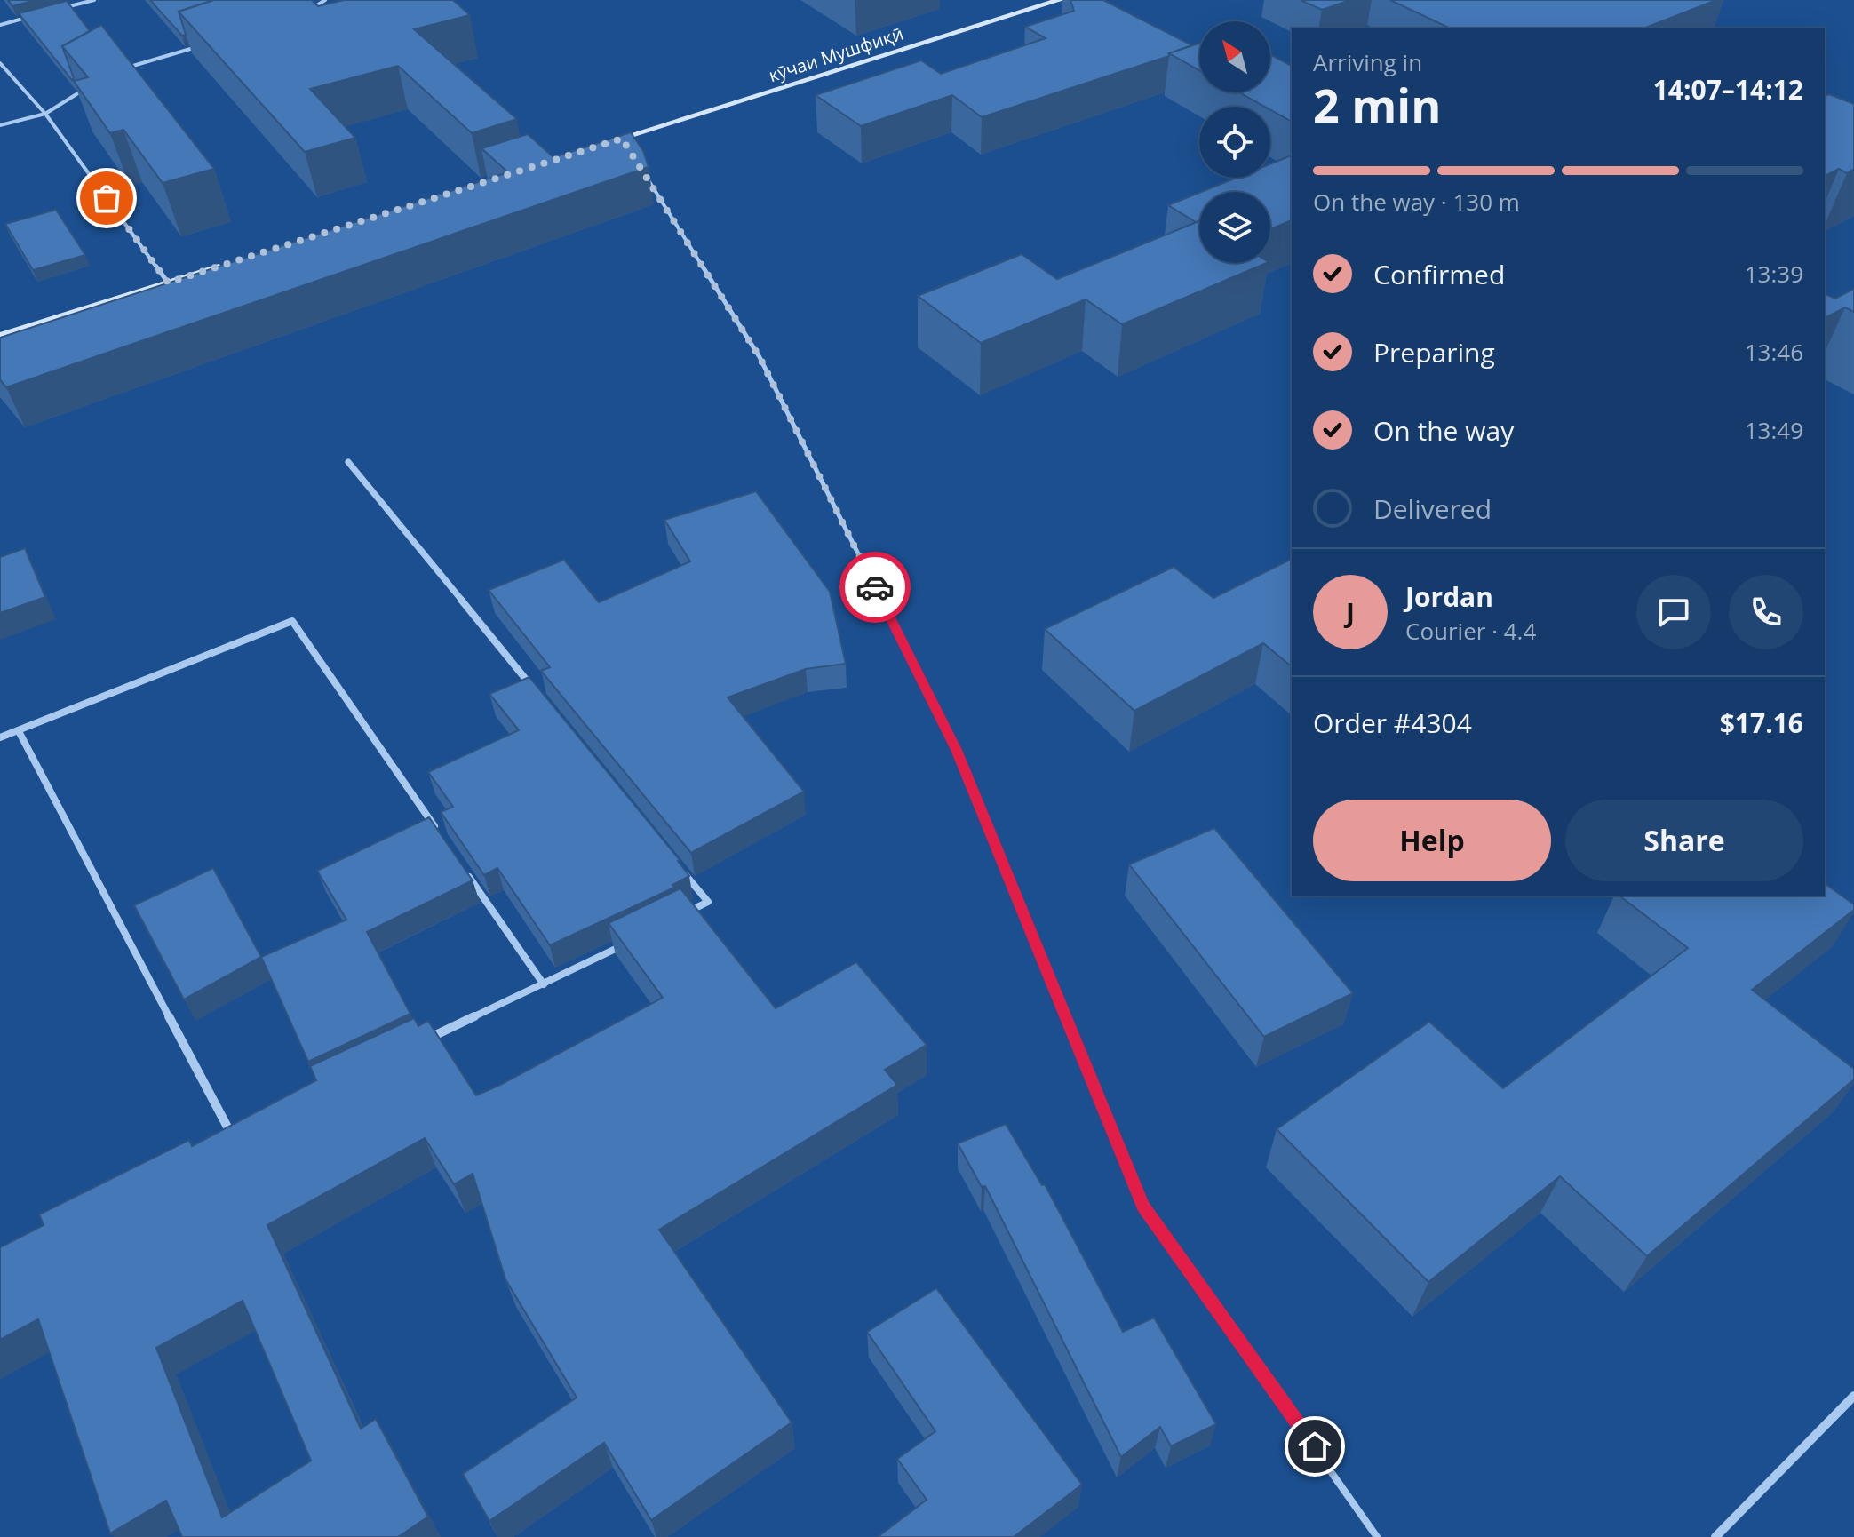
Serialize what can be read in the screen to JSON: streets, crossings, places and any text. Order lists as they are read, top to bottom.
{
  "streets": {
    "street": ["кӯчаи Мушфиқӣ"]
  },
  "north": "top left",
  "page": {
    "heading": ["2 min", "Arriving in", "14:07–14:12"],
    "panel": [
      "Jordan",
      "Courier · 4.4",
      "Order #4304",
      "$17.16"
    ],
    "bar": "On the way · 130 m",
    "list": [
      ["Confirmed", "13:39"],
      ["Preparing", "13:46"],
      ["On the way", "13:49"],
      "Delivered"
    ],
    "round": "J",
    "buttons": ["Help", "Share"]
  }
}
